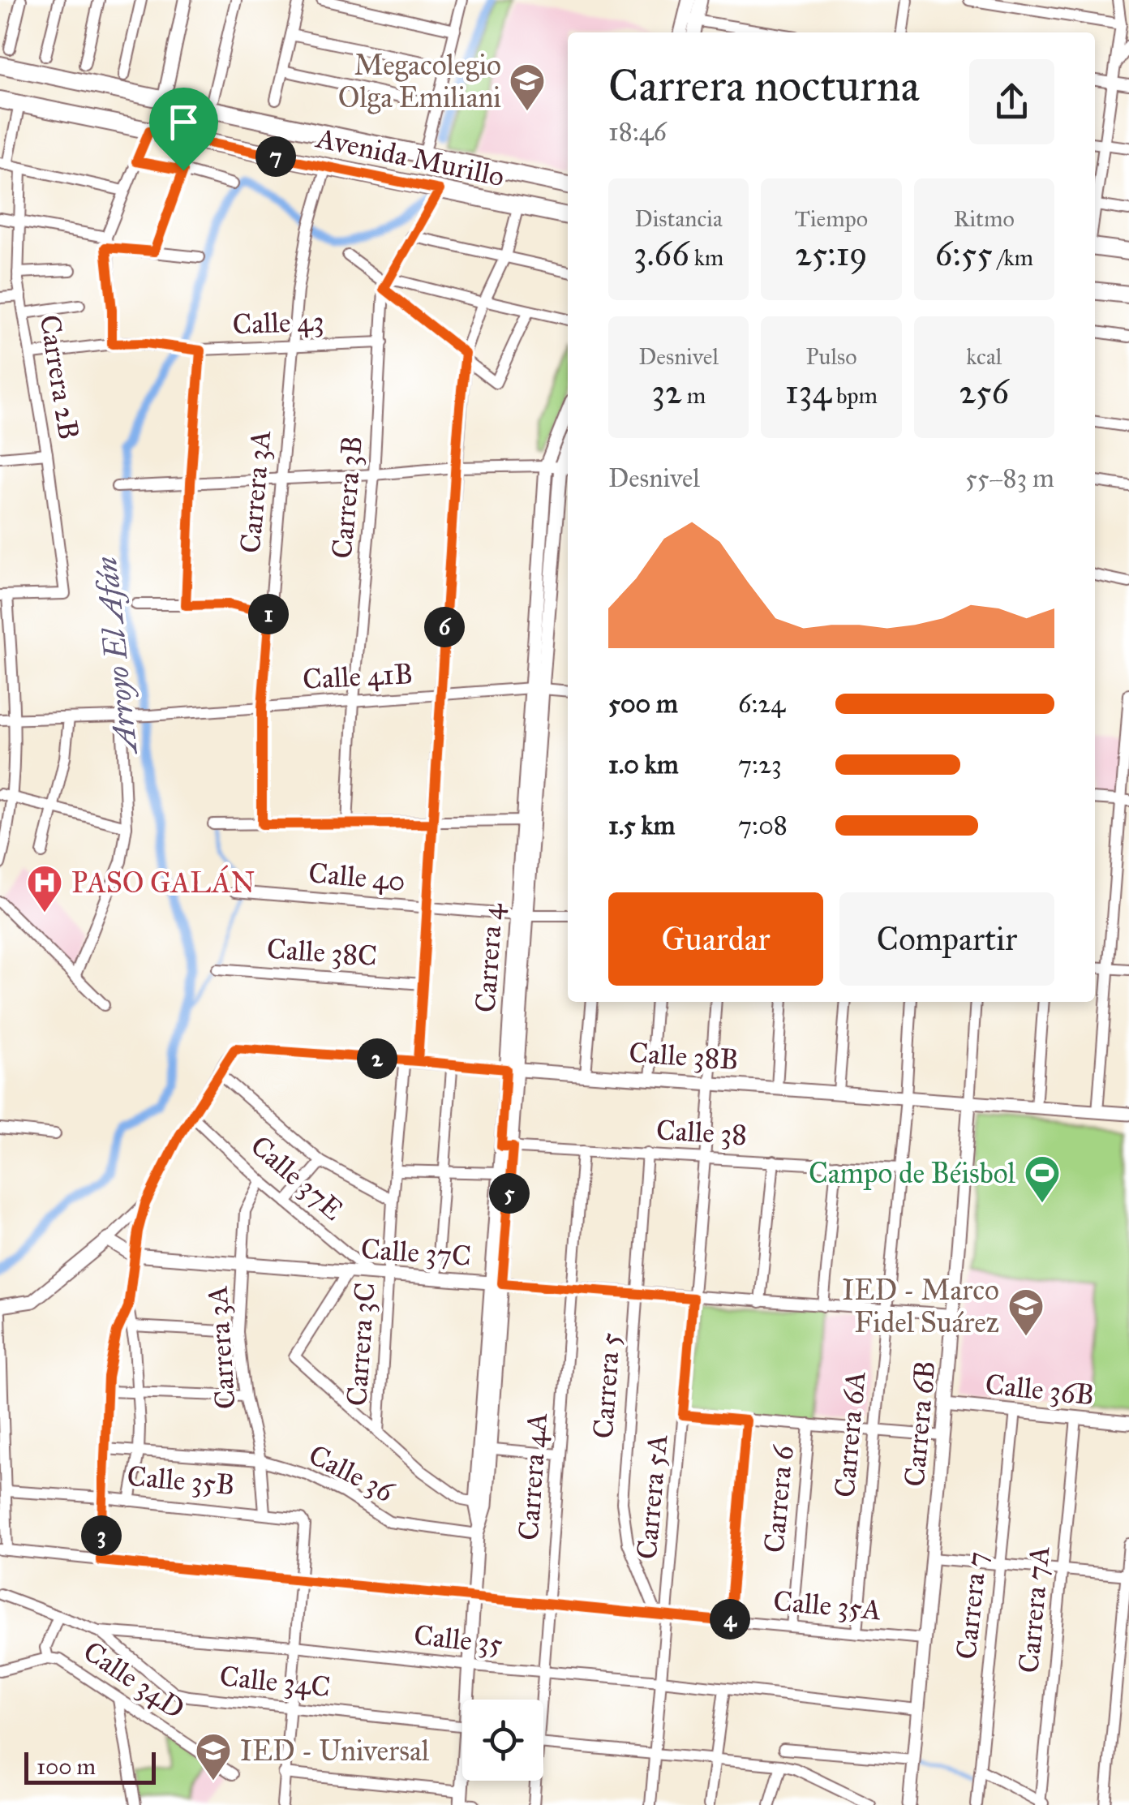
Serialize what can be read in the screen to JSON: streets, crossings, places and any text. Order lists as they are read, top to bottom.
{
  "streets": {
    "main road": ["Avenida Murillo"],
    "street": [
      "Calle 43",
      "Carrera 2B",
      "Carrera 3A",
      "Carrera 3B",
      "Calle 41B",
      "Calle 40",
      "Calle 38C",
      "Carrera 4",
      "Calle 38B",
      "Calle 38",
      "Calle 37E",
      "Calle 37C",
      "Carrera 3C",
      "Carrera 5",
      "Calle 36B",
      "Carrera 6B",
      "Carrera 6A",
      "Calle 36",
      "Carrera 4A",
      "Calle 35B",
      "Carrera 5A",
      "Carrera 6",
      "Calle 35A",
      "Carrera 7",
      "Carrera 7A",
      "Calle 35",
      "Calle 34D",
      "Calle 34C"
    ]
  },
  "crossings": [
    ["Avenida Murillo", "Carrera 3A"],
    ["Avenida Murillo", "Carrera 3B"],
    ["Calle 43", "Carrera 2B"],
    ["Calle 43", "Carrera 3A"],
    ["Calle 43", "Carrera 3B"],
    ["Carrera 3A", "Calle 41B"],
    ["Carrera 3A", "Calle 37E"],
    ["Carrera 3A", "Calle 37C"],
    ["Carrera 3A", "Calle 36"],
    ["Carrera 3A", "Calle 35B"],
    ["Carrera 3B", "Calle 41B"],
    ["Calle 41B", "Carrera 4"],
    ["Calle 40", "Carrera 4"],
    ["Carrera 4", "Calle 38B"],
    ["Carrera 4", "Calle 38"],
    ["Carrera 4", "Calle 37C"],
    ["Carrera 4", "Calle 36"],
    ["Carrera 4", "Calle 35A"],
    ["Carrera 4", "Calle 35"],
    ["Calle 38B", "Carrera 6B"],
    ["Calle 38B", "Carrera 6A"],
    ["Calle 38B", "Carrera 5A"],
    ["Calle 38", "Carrera 5"],
    ["Calle 38", "Carrera 6A"],
    ["Calle 38", "Carrera 4A"],
    ["Calle 38", "Carrera 5A"],
    ["Calle 37E", "Calle 37C"],
    ["Calle 37C", "Carrera 3C"],
    ["Calle 37C", "Carrera 5"],
    ["Calle 37C", "Carrera 6B"],
    ["Calle 37C", "Carrera 6A"],
    ["Calle 37C", "Carrera 4A"],
    ["Calle 37C", "Carrera 5A"],
    ["Carrera 5", "Carrera 5A"],
    ["Carrera 5", "Calle 35A"],
    ["Calle 36B", "Carrera 6B"],
    ["Calle 36B", "Carrera 7"],
    ["Calle 36B", "Carrera 7A"],
    ["Carrera 6B", "Calle 35A"],
    ["Carrera 6B", "Calle 35"],
    ["Carrera 6A", "Calle 35A"],
    ["Carrera 4A", "Calle 35A"],
    ["Carrera 4A", "Calle 35"],
    ["Calle 35B", "Calle 35A"],
    ["Carrera 5A", "Calle 35A"],
    ["Carrera 5A", "Calle 35"],
    ["Carrera 6", "Calle 35A"],
    ["Calle 35", "Calle 34C"]
  ],
  "water": ["Arroyo El Afán"],
  "places": {
    "school or university": ["Megacolegio Olga Emiliani", "IED - Marco Fidel Suárez", "IED - Universal"],
    "hospital": ["PASO GALÁN"],
    "sports": ["Campo de Béisbol"]
  },
  "scale_bar": "100 m",
  "page": {
    "heading": ["Carrera nocturna", "18:46"],
    "pins": [
      "7",
      "1",
      "6",
      "2",
      "5",
      "3",
      "4"
    ],
    "stats": [
      ["Distancia", "3.66 km"],
      ["Tiempo", "25:19"],
      ["Ritmo", "6:55 /km"],
      ["Desnivel", "32 m"],
      ["Pulso", "134 bpm"],
      ["kcal", "256"]
    ],
    "chart": ["Desnivel", "55–83 m"],
    "list": [
      {
        "name": "500 m",
        "note": "6:24"
      },
      {
        "name": "1.0 km",
        "note": "7:23"
      },
      {
        "name": "1.5 km",
        "note": "7:08"
      }
    ],
    "buttons": ["Guardar", "Compartir"],
    "scale": "100 m"
  }
}
